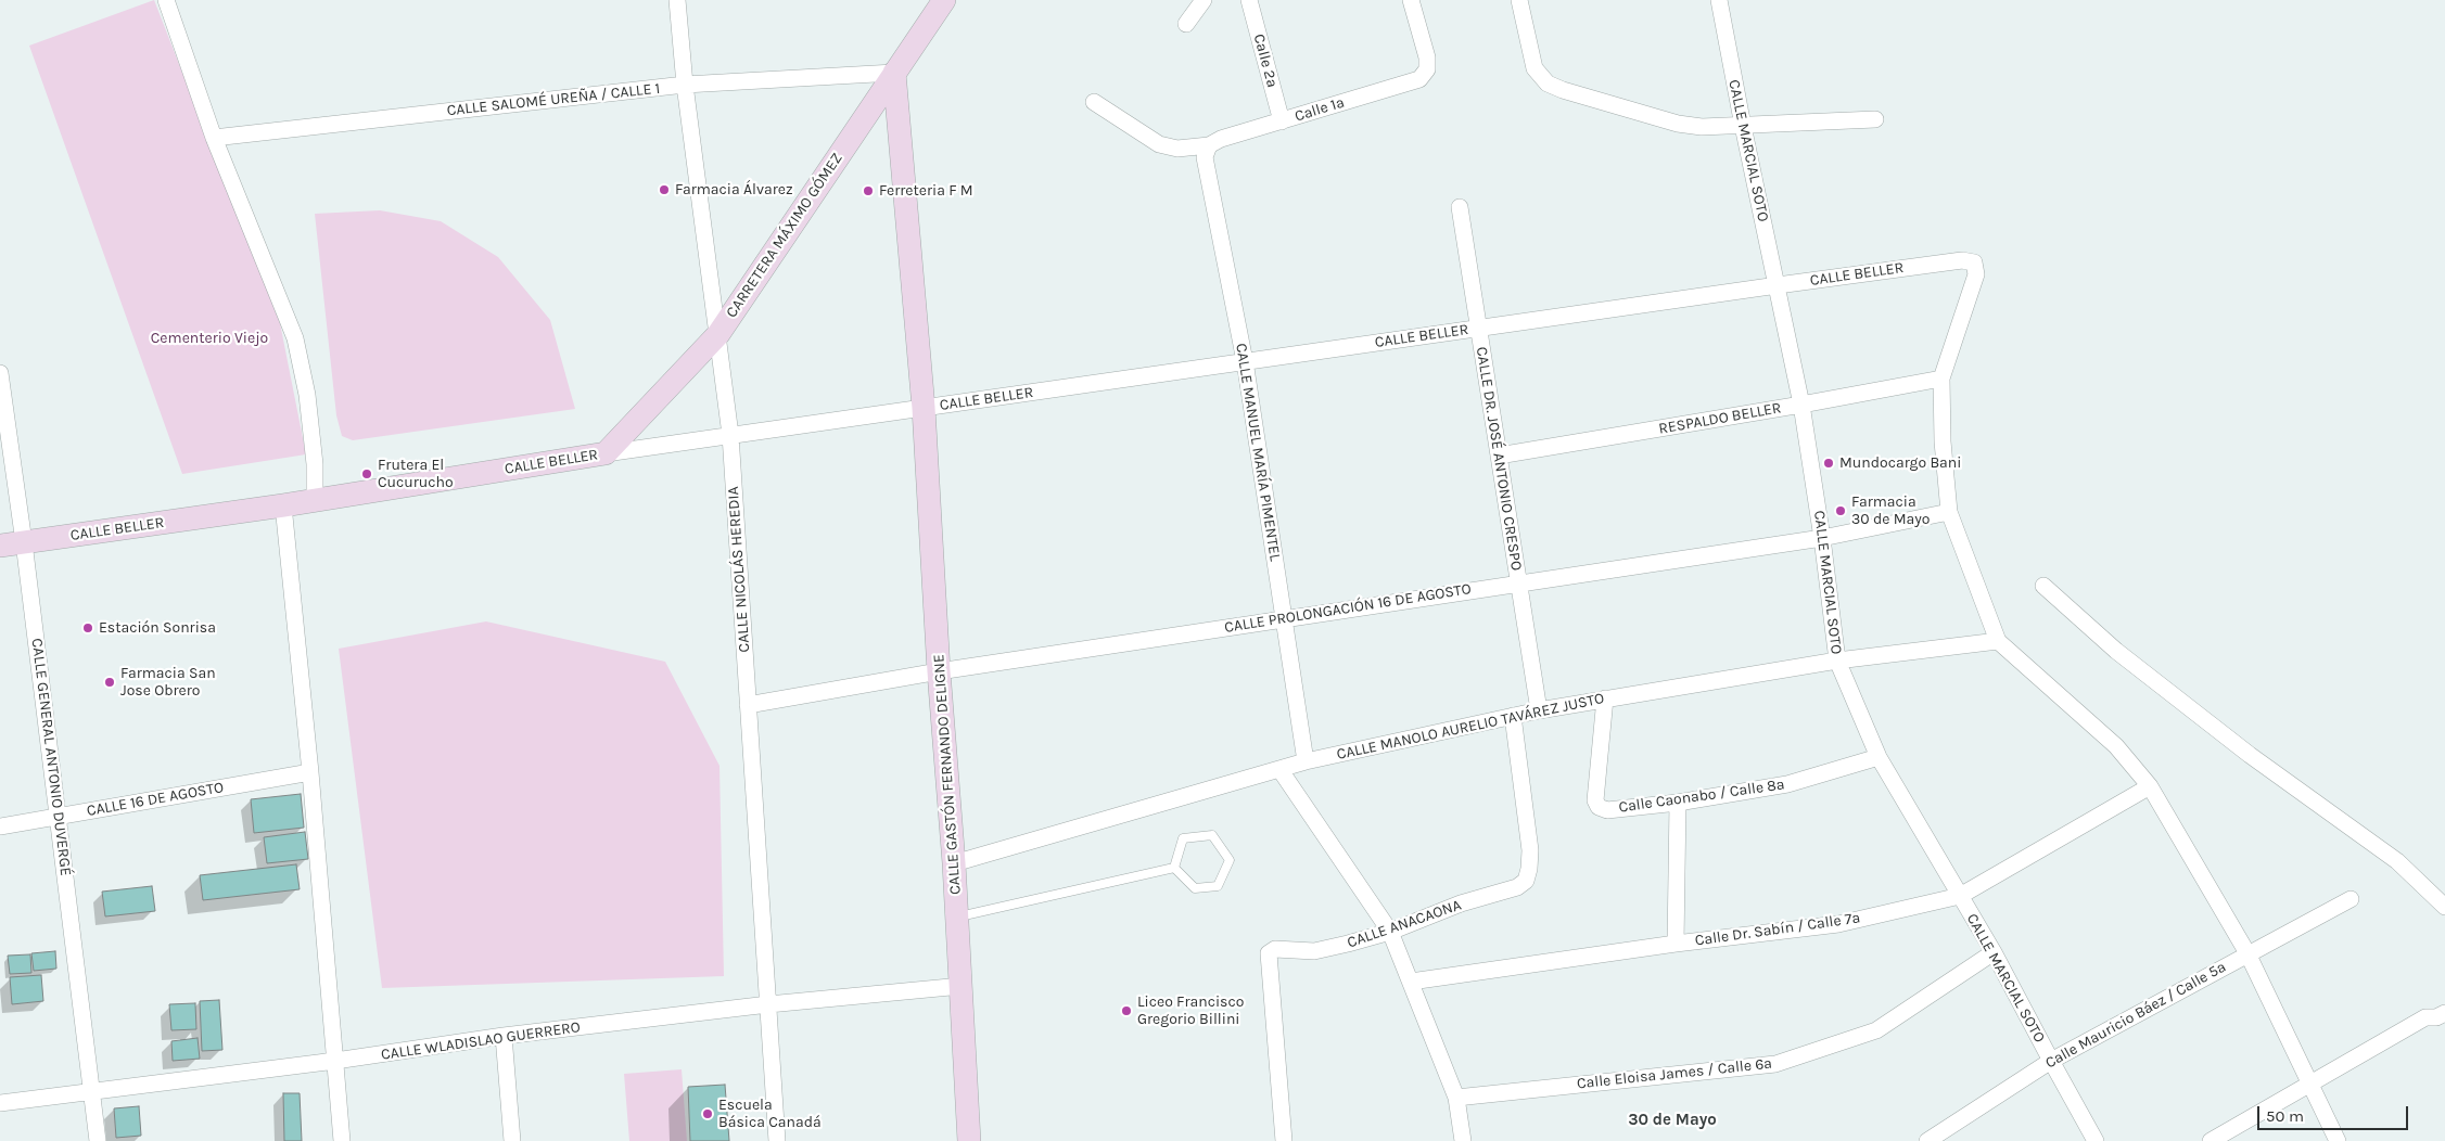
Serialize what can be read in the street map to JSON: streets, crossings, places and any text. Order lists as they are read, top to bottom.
{
  "streets": {
    "main road": ["CARRETERA MÁXIMO GÓMEZ", "CALLE BELLER", "CALLE GASTÓN FERNANDO DELIGNE"],
    "street": [
      "Calle 2ª",
      "CALLE SALOMÉ UREÑA / CALLE 1",
      "Calle 1ª",
      "CALLE MARCIAL SOTO",
      "RESPALDO BELLER",
      "CALLE MANUEL MARÍA PIMENTEL",
      "CALLE DR. JOSÉ ANTONIO CRESPO",
      "CALLE NICOLÁS HEREDIA",
      "CALLE PROLONGACIÓN 16 DE AGOSTO",
      "CALLE MANOLO AURELIO TAVÁREZ JUSTO",
      "CALLE GENERAL ANTONIO DUVERGÉ",
      "Calle Caonabo / Calle 8ª",
      "CALLE 16 DE AGOSTO",
      "CALLE ANACAONA",
      "Calle Dr. Sabín / Calle 7ª",
      "Calle Mauricio Báez / Calle 5ª",
      "CALLE WLADISLAO GUERRERO",
      "Calle Eloisa James / Calle 6ª"
    ]
  },
  "crossings": [
    ["Calle 2ª", "Calle 1ª"],
    ["CALLE SALOMÉ UREÑA / CALLE 1", "CARRETERA MÁXIMO GÓMEZ"],
    ["CALLE SALOMÉ UREÑA / CALLE 1", "CALLE NICOLÁS HEREDIA"],
    ["CALLE SALOMÉ UREÑA / CALLE 1", "CALLE GASTÓN FERNANDO DELIGNE"],
    ["Calle 1ª", "CALLE MANUEL MARÍA PIMENTEL"],
    ["CALLE MARCIAL SOTO", "CALLE BELLER"],
    ["CALLE MARCIAL SOTO", "RESPALDO BELLER"],
    ["CALLE MARCIAL SOTO", "CALLE PROLONGACIÓN 16 DE AGOSTO"],
    ["CALLE MARCIAL SOTO", "CALLE MANOLO AURELIO TAVÁREZ JUSTO"],
    ["CALLE MARCIAL SOTO", "Calle Caonabo / Calle 8ª"],
    ["CALLE MARCIAL SOTO", "Calle Dr. Sabín / Calle 7ª"],
    ["CALLE MARCIAL SOTO", "Calle Mauricio Báez / Calle 5ª"],
    ["CALLE MARCIAL SOTO", "Calle Eloisa James / Calle 6ª"],
    ["CARRETERA MÁXIMO GÓMEZ", "CALLE BELLER"],
    ["CARRETERA MÁXIMO GÓMEZ", "CALLE NICOLÁS HEREDIA"],
    ["CARRETERA MÁXIMO GÓMEZ", "CALLE GASTÓN FERNANDO DELIGNE"],
    ["CALLE BELLER", "RESPALDO BELLER"],
    ["CALLE BELLER", "CALLE MANUEL MARÍA PIMENTEL"],
    ["CALLE BELLER", "CALLE DR. JOSÉ ANTONIO CRESPO"],
    ["CALLE BELLER", "CALLE NICOLÁS HEREDIA"],
    ["CALLE BELLER", "CALLE GENERAL ANTONIO DUVERGÉ"],
    ["CALLE BELLER", "CALLE GASTÓN FERNANDO DELIGNE"],
    ["RESPALDO BELLER", "CALLE DR. JOSÉ ANTONIO CRESPO"],
    ["CALLE MANUEL MARÍA PIMENTEL", "CALLE PROLONGACIÓN 16 DE AGOSTO"],
    ["CALLE MANUEL MARÍA PIMENTEL", "CALLE MANOLO AURELIO TAVÁREZ JUSTO"],
    ["CALLE DR. JOSÉ ANTONIO CRESPO", "CALLE PROLONGACIÓN 16 DE AGOSTO"],
    ["CALLE DR. JOSÉ ANTONIO CRESPO", "CALLE MANOLO AURELIO TAVÁREZ JUSTO"],
    ["CALLE NICOLÁS HEREDIA", "CALLE PROLONGACIÓN 16 DE AGOSTO"],
    ["CALLE NICOLÁS HEREDIA", "CALLE WLADISLAO GUERRERO"],
    ["CALLE PROLONGACIÓN 16 DE AGOSTO", "CALLE GASTÓN FERNANDO DELIGNE"],
    ["CALLE MANOLO AURELIO TAVÁREZ JUSTO", "CALLE GASTÓN FERNANDO DELIGNE"],
    ["CALLE MANOLO AURELIO TAVÁREZ JUSTO", "Calle Caonabo / Calle 8ª"],
    ["CALLE MANOLO AURELIO TAVÁREZ JUSTO", "CALLE ANACAONA"],
    ["CALLE GENERAL ANTONIO DUVERGÉ", "CALLE 16 DE AGOSTO"],
    ["CALLE GENERAL ANTONIO DUVERGÉ", "CALLE WLADISLAO GUERRERO"],
    ["CALLE GASTÓN FERNANDO DELIGNE", "CALLE WLADISLAO GUERRERO"]
  ],
  "districts": ["30 de Mayo"],
  "parks": ["Cementerio Viejo"],
  "places": [
    "Farmacia Álvarez",
    "Ferreteria F M",
    "Mundocargo Bani",
    "Frutera El Cucurucho",
    "Farmacia 30 de Mayo",
    "Estación Sonrisa",
    "Farmacia San Jose Obrero",
    "Liceo Francisco Gregorio Billini",
    "Escuela Básica Canadá"
  ],
  "scale_bar": "50 m"
}
